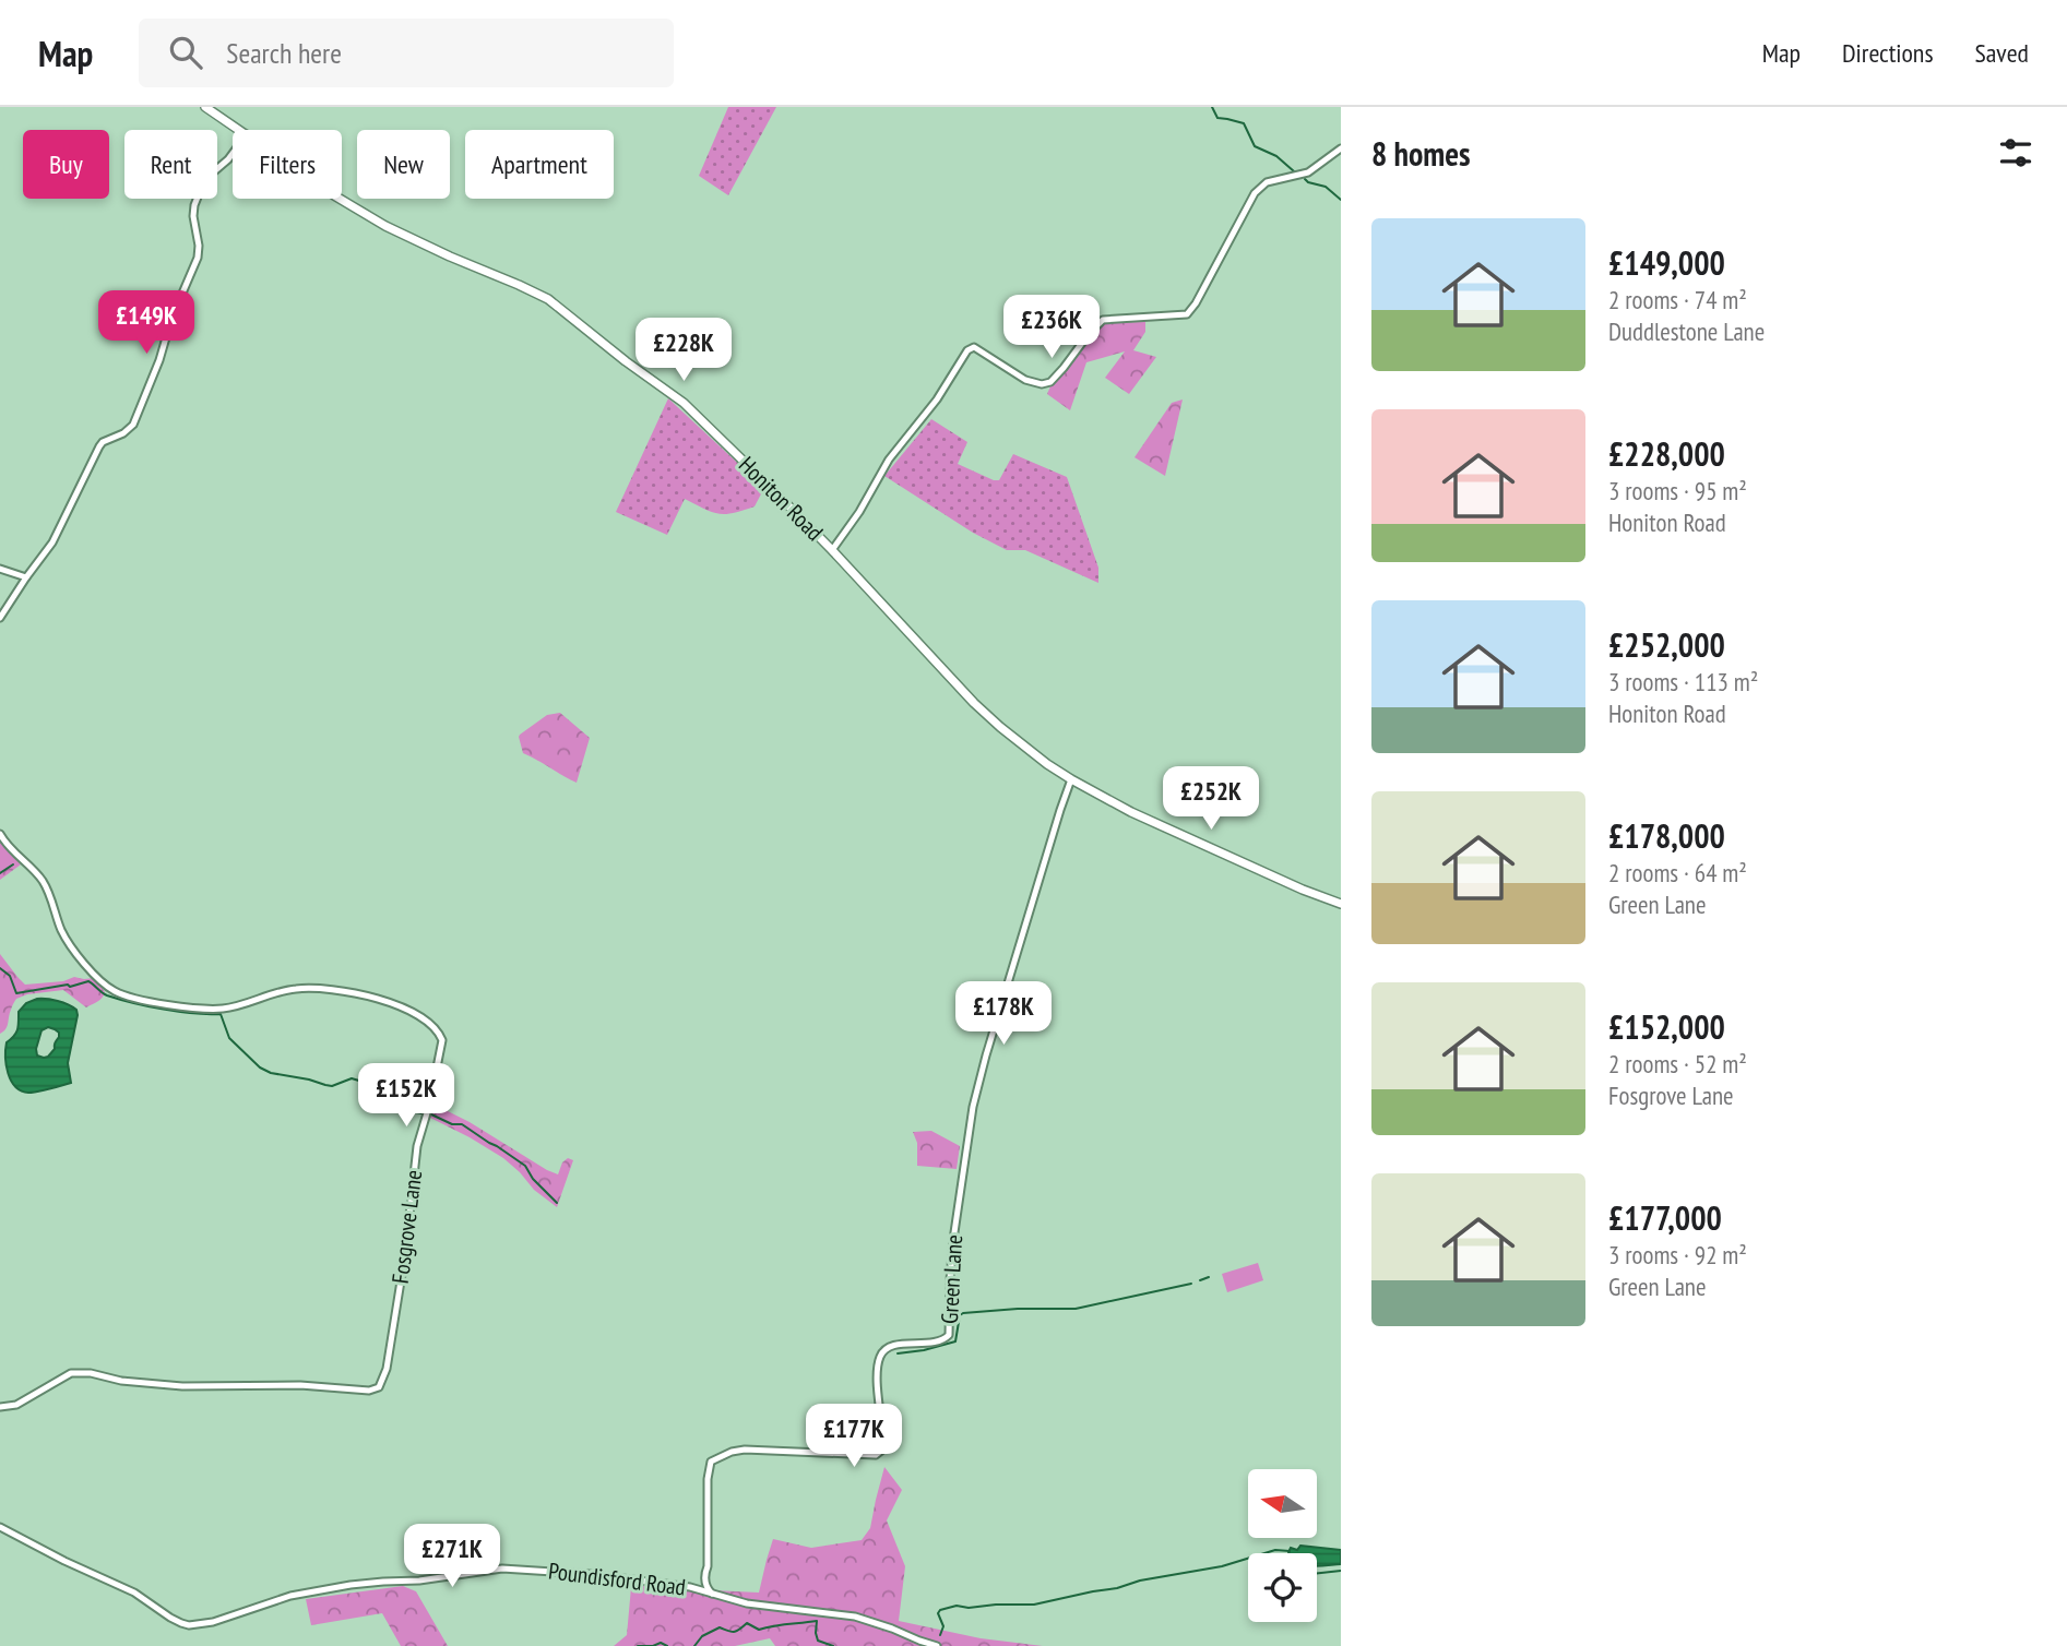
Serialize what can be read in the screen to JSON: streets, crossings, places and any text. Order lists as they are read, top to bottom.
{
  "streets": {
    "main road": ["Honiton Road"],
    "street": ["Fosgrove Lane", "Green Lane", "Poundisford Road"]
  },
  "crossings": [
    ["Honiton Road", "Green Lane"]
  ],
  "north": "left",
  "page": {
    "header": "Map",
    "search": "Search here",
    "nav": ["Map", "Directions", "Saved"],
    "heading": "8 homes",
    "chip": [
      "Buy",
      "Rent",
      "Filters",
      "New",
      "Apartment"
    ],
    "list": [
      {
        "name": "£149,000",
        "note": "2 rooms · 74 m² · Duddlestone Lane"
      },
      {
        "name": "£228,000",
        "note": "3 rooms · 95 m² · Honiton Road"
      },
      {
        "name": "£252,000",
        "note": "3 rooms · 113 m² · Honiton Road"
      },
      {
        "name": "£178,000",
        "note": "2 rooms · 64 m² · Green Lane"
      },
      {
        "name": "£152,000",
        "note": "2 rooms · 52 m² · Fosgrove Lane"
      },
      {
        "name": "£177,000",
        "note": "3 rooms · 92 m² · Green Lane"
      }
    ],
    "price": [
      "£149K",
      "£236K",
      "£228K",
      "£252K",
      "£178K",
      "£152K",
      "£177K",
      "£271K"
    ]
  }
}
